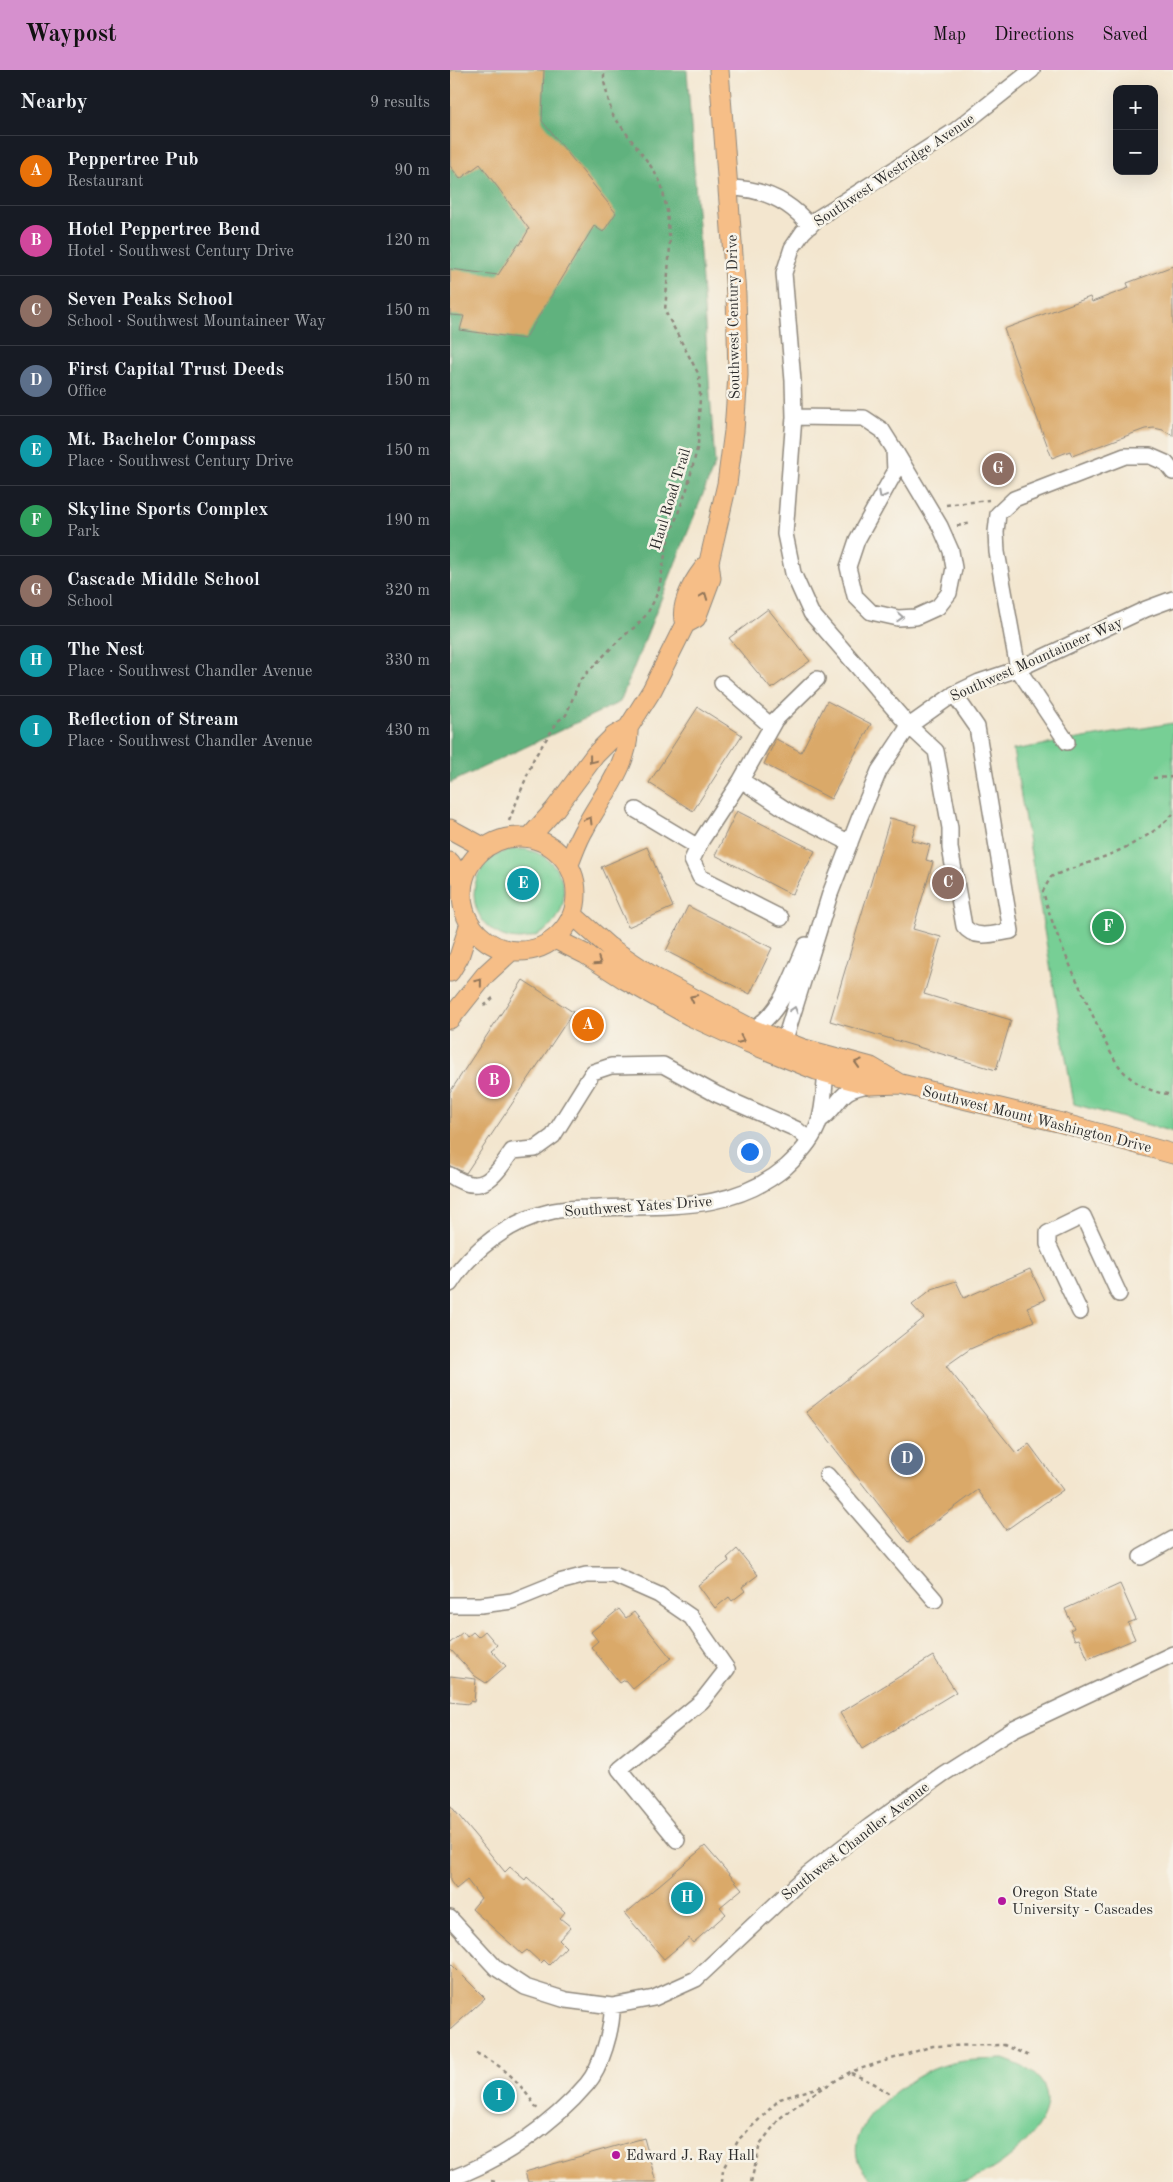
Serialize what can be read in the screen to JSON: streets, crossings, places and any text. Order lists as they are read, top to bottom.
{
  "streets": {
    "main road": ["Southwest Century Drive", "Southwest Mount Washington Drive"],
    "street": [
      "Southwest Westridge Avenue",
      "Southwest Mountaineer Way",
      "Southwest Yates Drive",
      "Southwest Chandler Avenue"
    ],
    "path": ["Haul Road Trail"]
  },
  "crossings": [
    ["Southwest Westridge Avenue", "Southwest Mountaineer Way"],
    ["Southwest Century Drive", "Southwest Mount Washington Drive"],
    ["Southwest Mountaineer Way", "Southwest Mount Washington Drive"],
    ["Southwest Mount Washington Drive", "Southwest Yates Drive"]
  ],
  "places": ["Oregon State University - Cascades", "Edward J. Ray Hall"],
  "page": {
    "header": "Waypost",
    "nav": ["Map", "Directions", "Saved"],
    "heading": ["Nearby", "9 results"],
    "map_buttons": ["+", "−"],
    "list": [
      {
        "mark": "A",
        "name": "Peppertree Pub",
        "note": "Restaurant",
        "value": "90 m"
      },
      {
        "mark": "B",
        "name": "Hotel Peppertree Bend",
        "note": "Hotel · Southwest Century Drive",
        "value": "120 m"
      },
      {
        "mark": "C",
        "name": "Seven Peaks School",
        "note": "School · Southwest Mountaineer Way",
        "value": "150 m"
      },
      {
        "mark": "D",
        "name": "First Capital Trust Deeds",
        "note": "Office",
        "value": "150 m"
      },
      {
        "mark": "E",
        "name": "Mt. Bachelor Compass",
        "note": "Place · Southwest Century Drive",
        "value": "150 m"
      },
      {
        "mark": "F",
        "name": "Skyline Sports Complex",
        "note": "Park",
        "value": "190 m"
      },
      {
        "mark": "G",
        "name": "Cascade Middle School",
        "note": "School",
        "value": "320 m"
      },
      {
        "mark": "H",
        "name": "The Nest",
        "note": "Place · Southwest Chandler Avenue",
        "value": "330 m"
      },
      {
        "mark": "I",
        "name": "Reflection of Stream",
        "note": "Place · Southwest Chandler Avenue",
        "value": "430 m"
      }
    ],
    "pins": [
      "G",
      "C",
      "E",
      "F",
      "A",
      "B",
      "D",
      "H",
      "I"
    ]
  }
}
